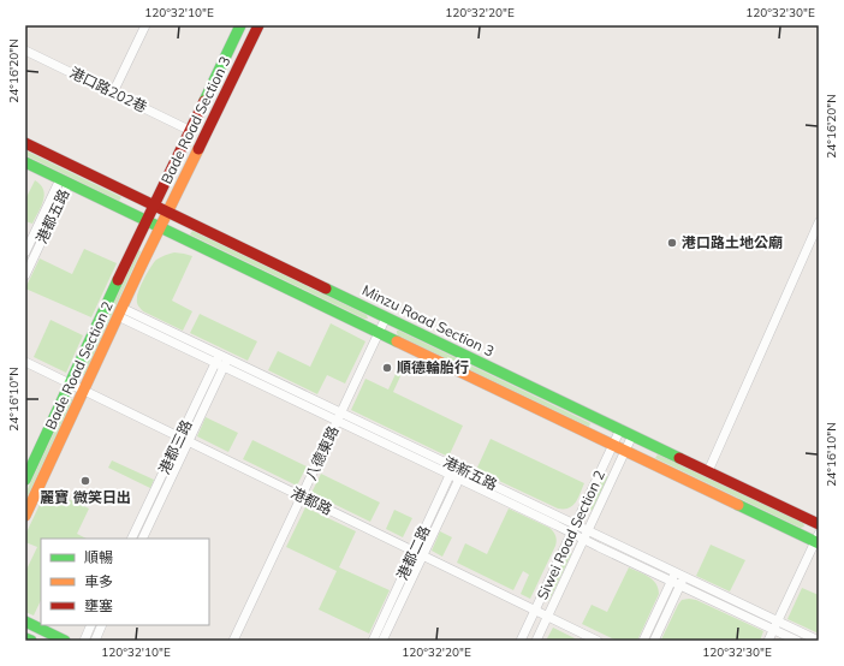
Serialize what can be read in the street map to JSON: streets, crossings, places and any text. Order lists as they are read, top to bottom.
{
  "streets": {
    "street": [
      "港口路202巷",
      "Bade Road Section 3",
      "港都五路",
      "Minzu Road Section 3",
      "Bade Road Section 2",
      "港都三路",
      "八德東路",
      "港新五路",
      "港都路",
      "Siwei Road Section 2",
      "港都二路"
    ]
  },
  "crossings": [
    ["港口路202巷", "Bade Road Section 3"],
    ["Bade Road Section 3", "Minzu Road Section 3"],
    ["Bade Road Section 3", "Bade Road Section 2"],
    ["Minzu Road Section 3", "Bade Road Section 2"],
    ["Minzu Road Section 3", "八德東路"],
    ["Minzu Road Section 3", "Siwei Road Section 2"],
    ["Bade Road Section 2", "港新五路"],
    ["Bade Road Section 2", "港都路"],
    ["港都三路", "港新五路"],
    ["港都三路", "港都路"],
    ["八德東路", "港新五路"],
    ["八德東路", "港都路"],
    ["港新五路", "Siwei Road Section 2"],
    ["港新五路", "港都二路"],
    ["港都路", "Siwei Road Section 2"],
    ["港都路", "港都二路"]
  ],
  "places": ["港口路土地公廟", "順德輪胎行", "麗寶 微笑日出"],
  "legend": ["順暢", "車多", "壅塞"],
  "coordinates": [
    "120°32'10\"E",
    "120°32'20\"E",
    "120°32'30\"E",
    "24°16'20\"N",
    "24°16'10\"N"
  ]
}
